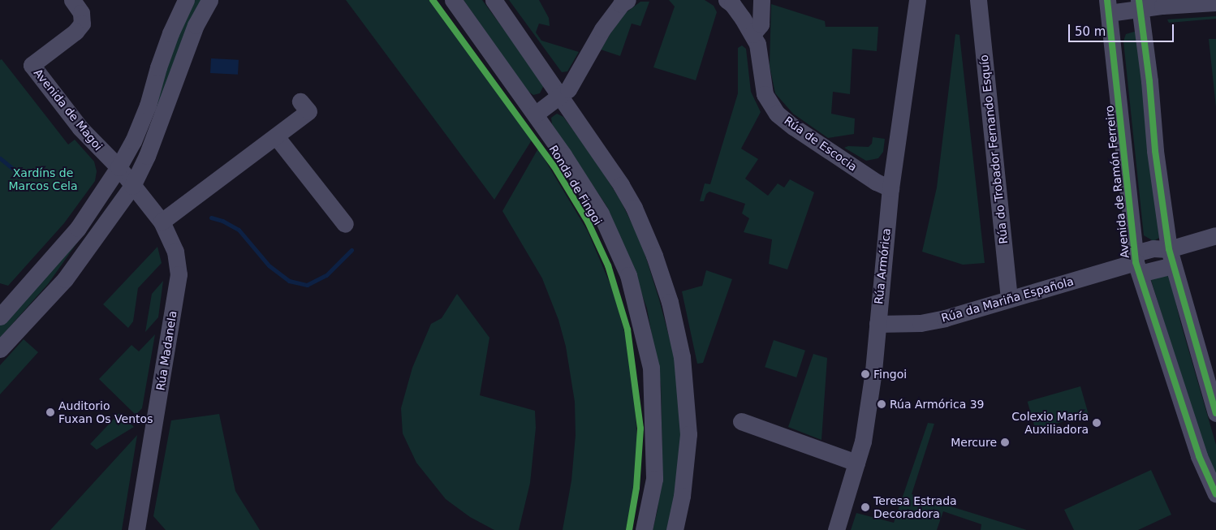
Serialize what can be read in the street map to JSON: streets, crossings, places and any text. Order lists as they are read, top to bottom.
{
  "streets": {
    "street": [
      "Avenida de Magoi",
      "Rúa de Escocia",
      "Rúa do Trobador Fernando Esquío",
      "Avenida de Ramón Ferreiro",
      "Ronda de Fingoi",
      "Rúa Armórica",
      "Rúa da Mariña Española",
      "Rúa Madanela"
    ]
  },
  "crossings": [
    ["Avenida de Magoi", "Rúa Madanela"],
    ["Rúa de Escocia", "Rúa Armórica"],
    ["Rúa do Trobador Fernando Esquío", "Rúa da Mariña Española"],
    ["Avenida de Ramón Ferreiro", "Rúa da Mariña Española"],
    ["Rúa Armórica", "Rúa da Mariña Española"]
  ],
  "parks": ["Xardíns de Marcos Cela"],
  "places": [
    "Fingoi",
    "Rúa Armórica 39",
    "Auditorio Fuxan Os Ventos",
    "Colexio María Auxiliadora",
    "Mercure",
    "Teresa Estrada Decoradora"
  ],
  "scale_bar": "50 m"
}
